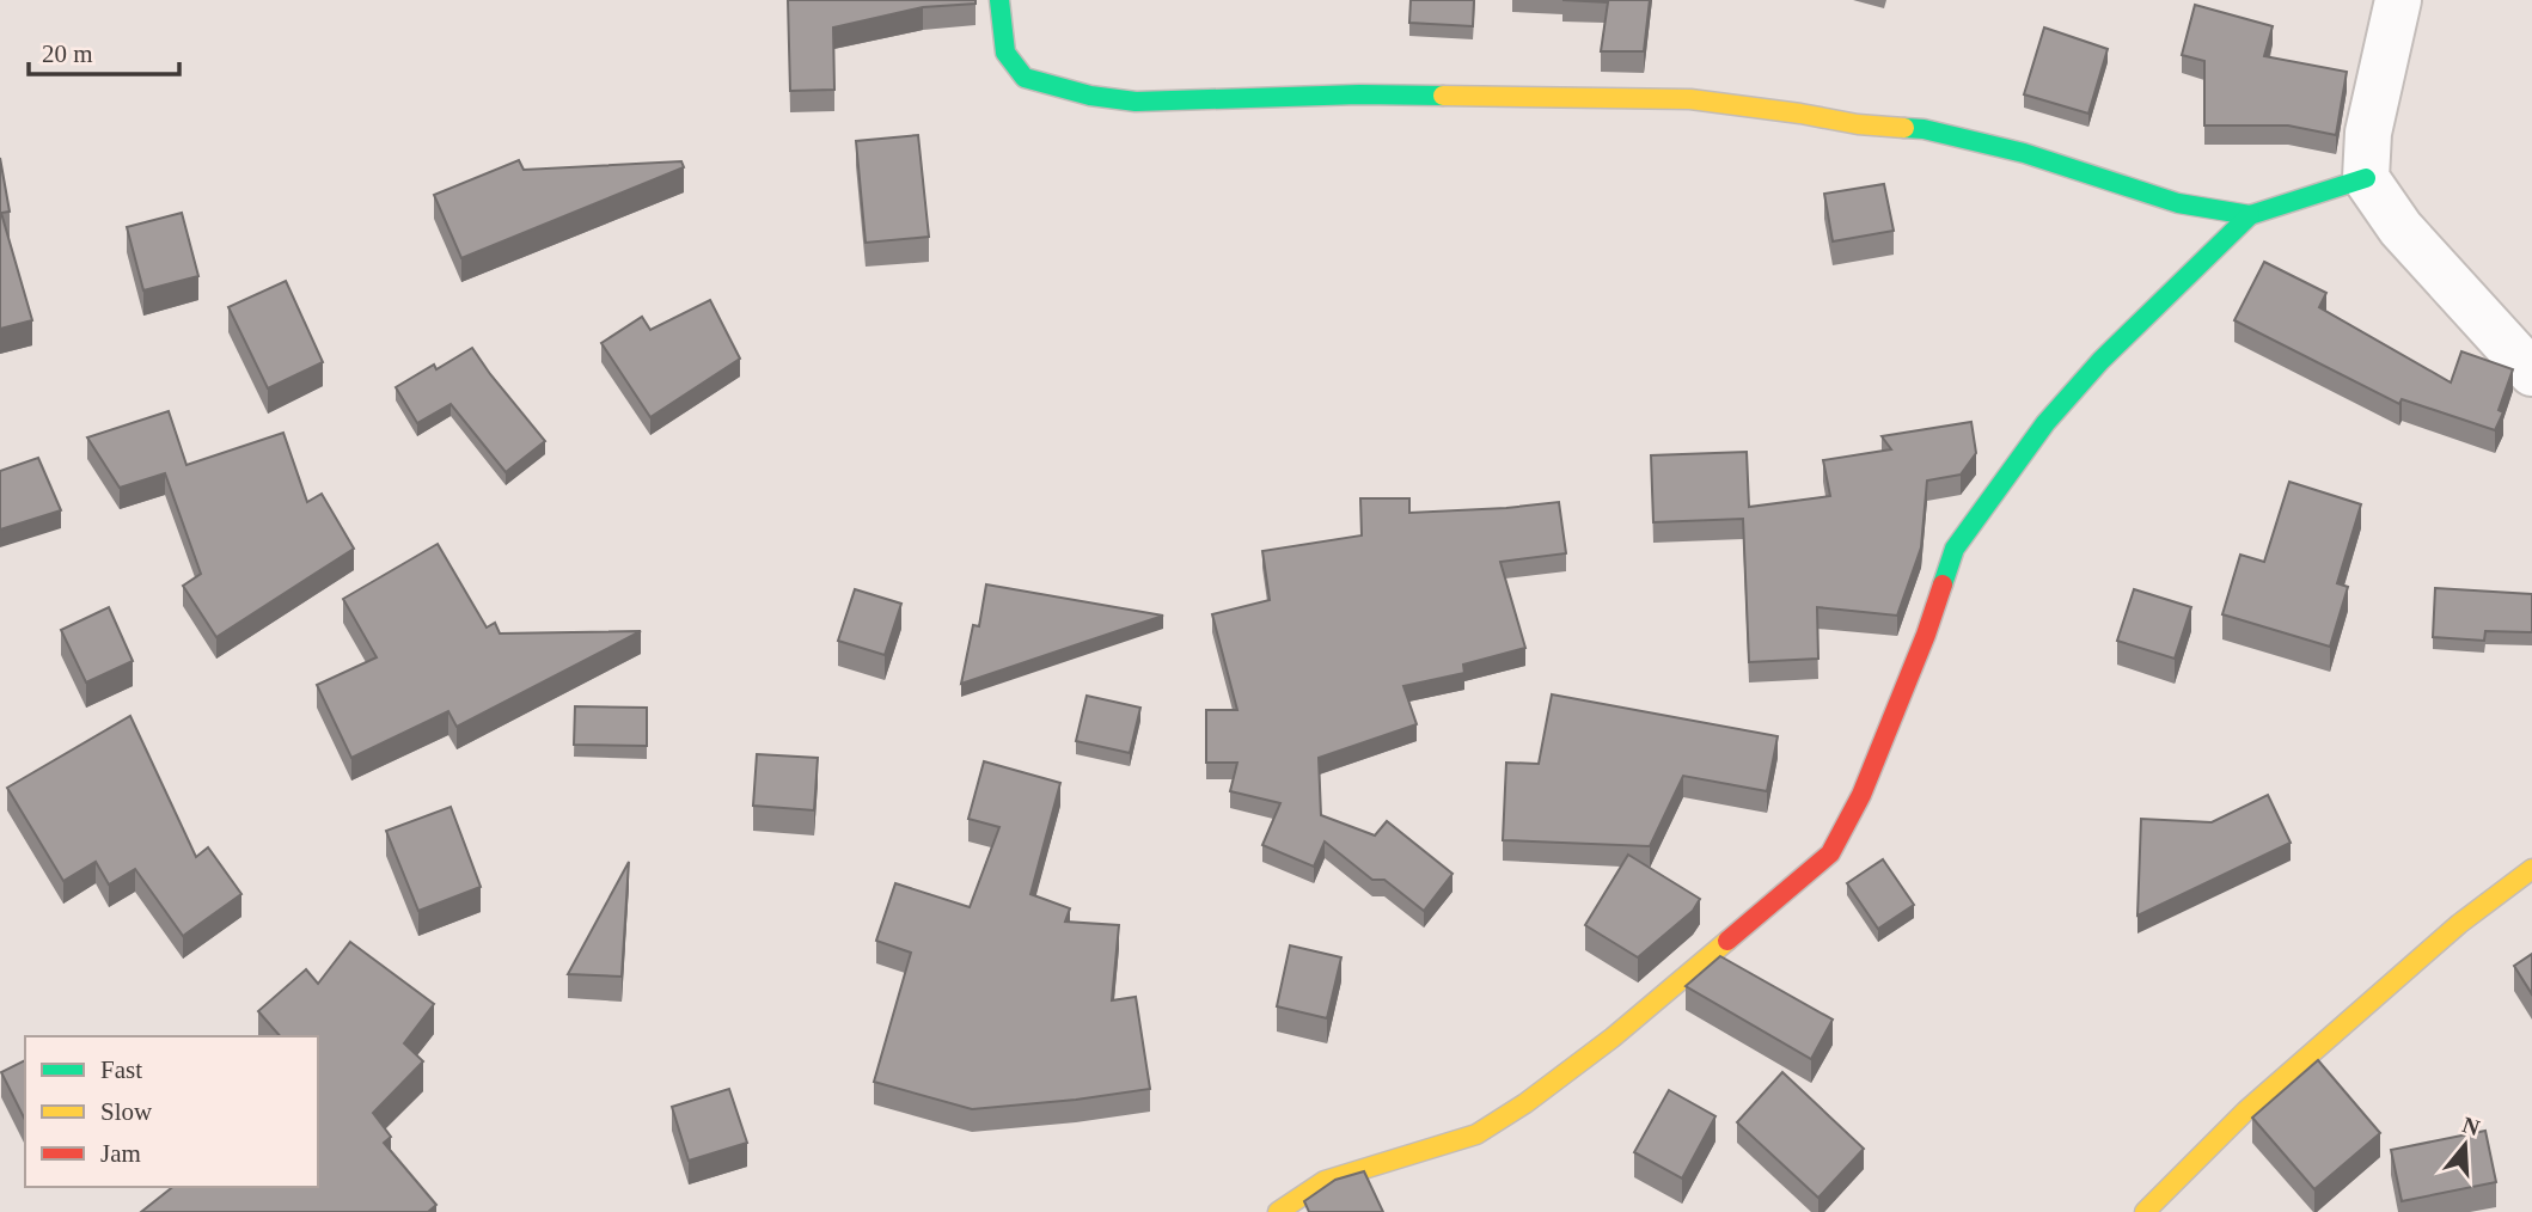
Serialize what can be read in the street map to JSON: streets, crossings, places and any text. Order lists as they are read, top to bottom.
{
  "legend": ["Fast", "Slow", "Jam"],
  "scale_bar": "20 m",
  "north": "top"
}
